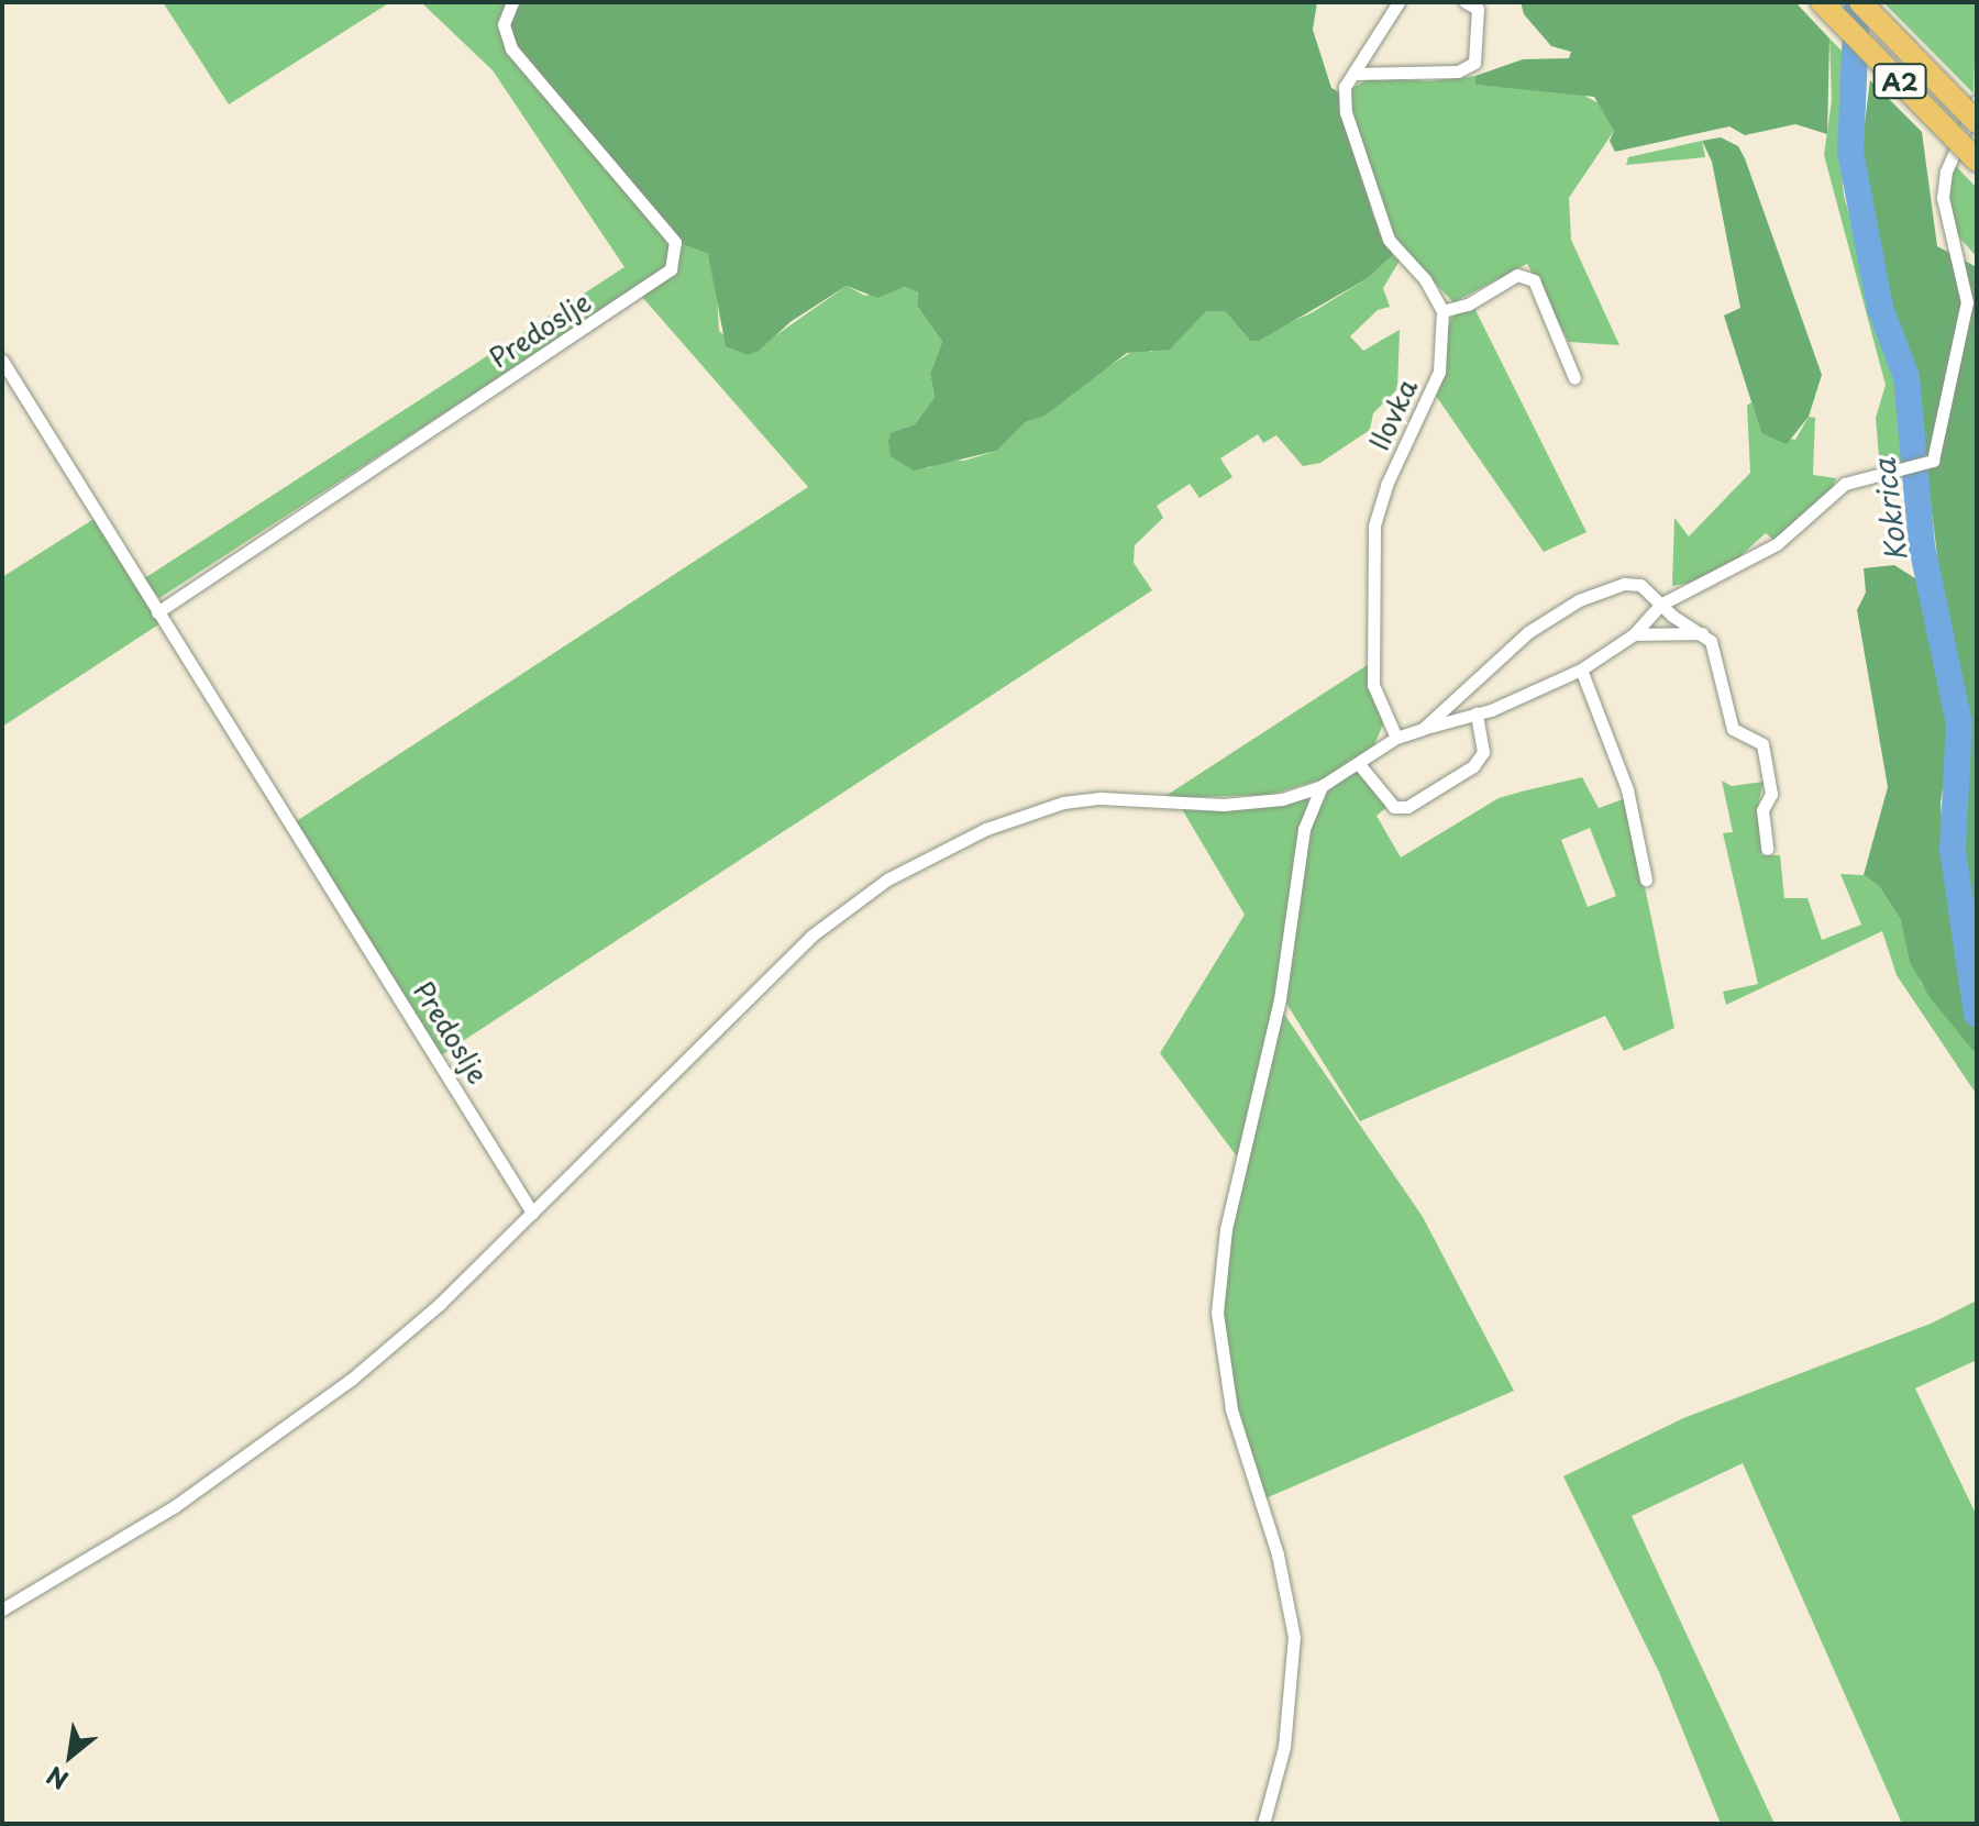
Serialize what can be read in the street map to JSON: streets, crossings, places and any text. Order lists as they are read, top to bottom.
{
  "streets": {
    "highway": ["A2"],
    "street": ["Predoslje", "Ilovka"]
  },
  "water": ["Kokrica"],
  "north": "bottom left"
}
